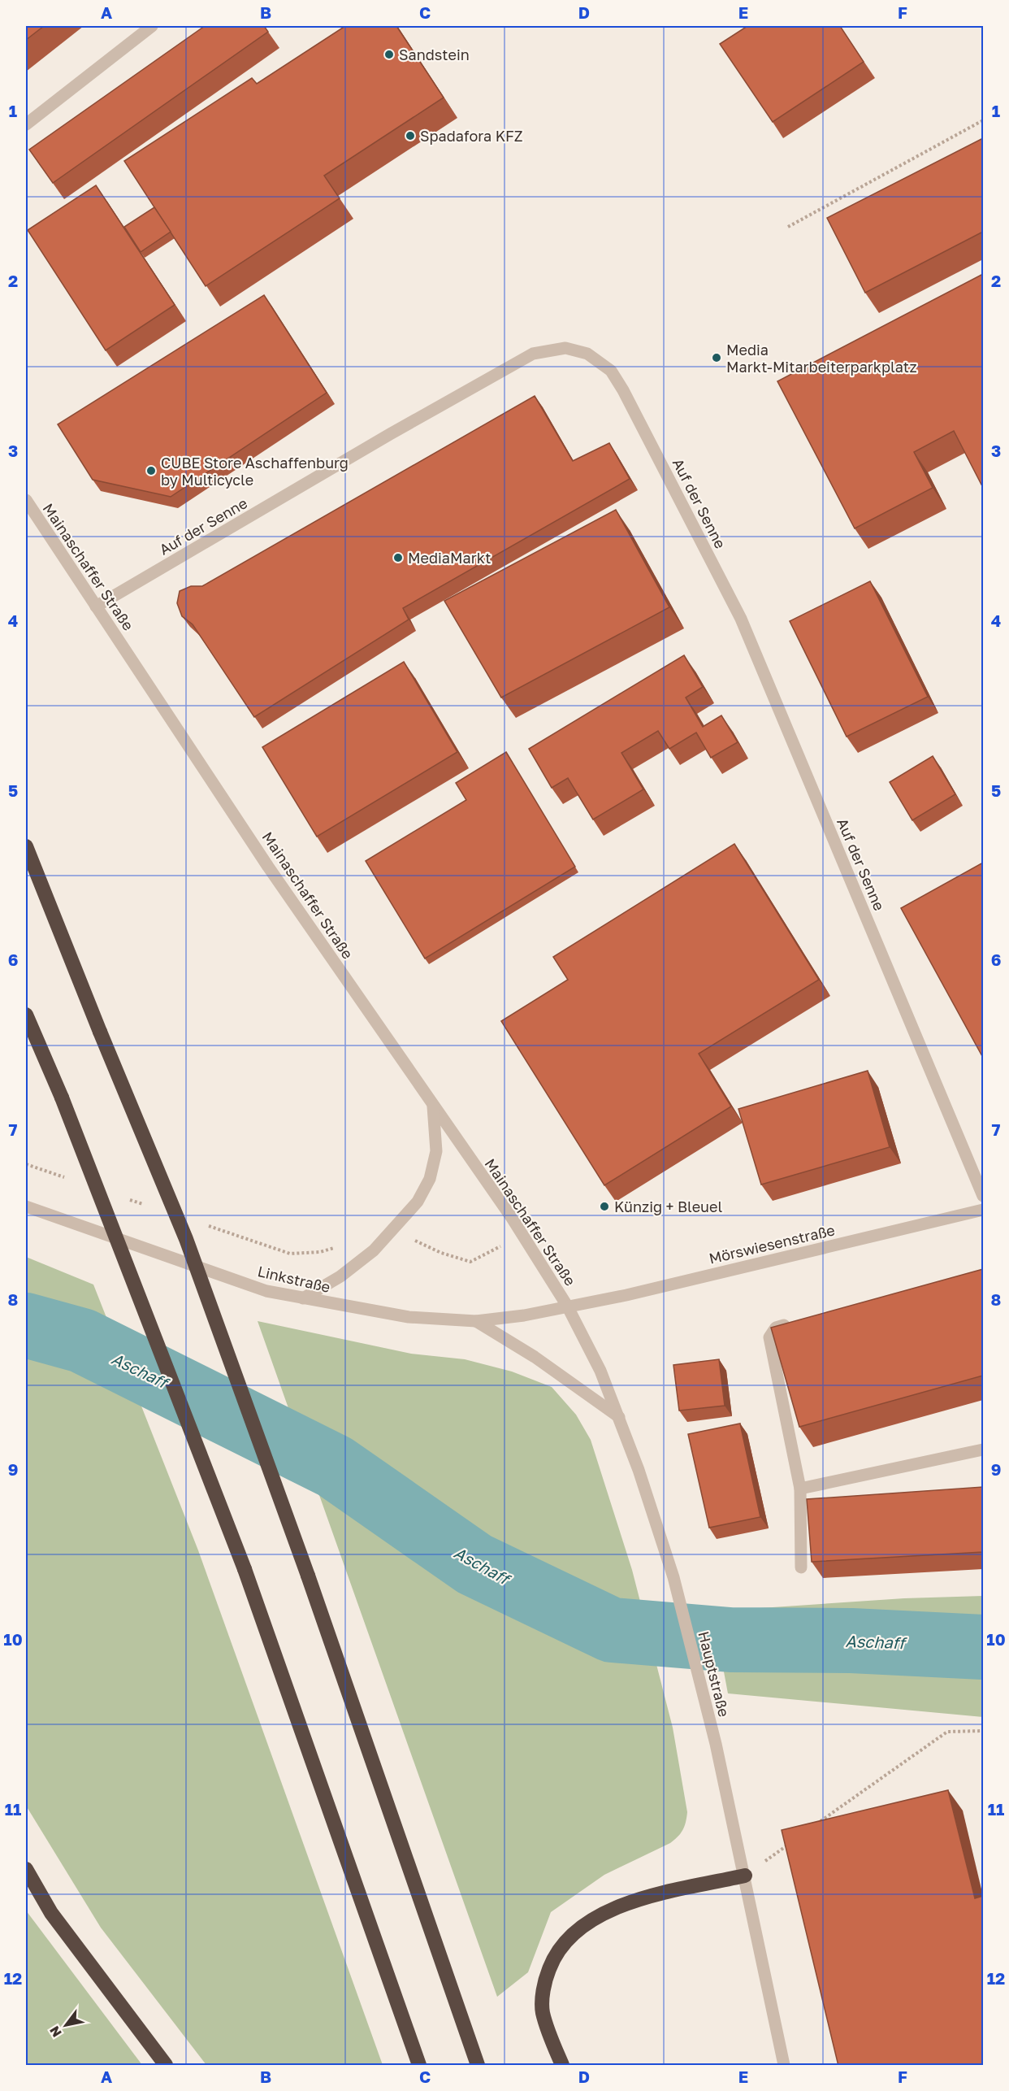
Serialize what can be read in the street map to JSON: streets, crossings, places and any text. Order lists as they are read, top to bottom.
{
  "streets": {
    "street": [
      "Auf der Senne",
      "Mainaschaffer Straße",
      "Mörswiesenstraße",
      "Linkstraße",
      "Hauptstraße"
    ]
  },
  "crossings": [
    ["Auf der Senne", "Mainaschaffer Straße"],
    ["Mainaschaffer Straße", "Mörswiesenstraße"],
    ["Mainaschaffer Straße", "Linkstraße"],
    ["Mainaschaffer Straße", "Hauptstraße"],
    ["Mörswiesenstraße", "Linkstraße"],
    ["Mörswiesenstraße", "Hauptstraße"],
    ["Linkstraße", "Hauptstraße"]
  ],
  "water": ["Aschaff"],
  "places": [
    "Sandstein",
    "Spadafora KFZ",
    "Media Markt-Mitarbeiterparkplatz",
    "CUBE Store Aschaffenburg by Multicycle",
    "MediaMarkt",
    "Künzig + Bleuel"
  ],
  "north": "bottom left",
  "grid": {
    "columns": [
      "A",
      "B",
      "C",
      "D",
      "E",
      "F"
    ],
    "rows": [
      "1",
      "2",
      "3",
      "4",
      "5",
      "6",
      "7",
      "8",
      "9",
      "10",
      "11",
      "12"
    ]
  }
}
